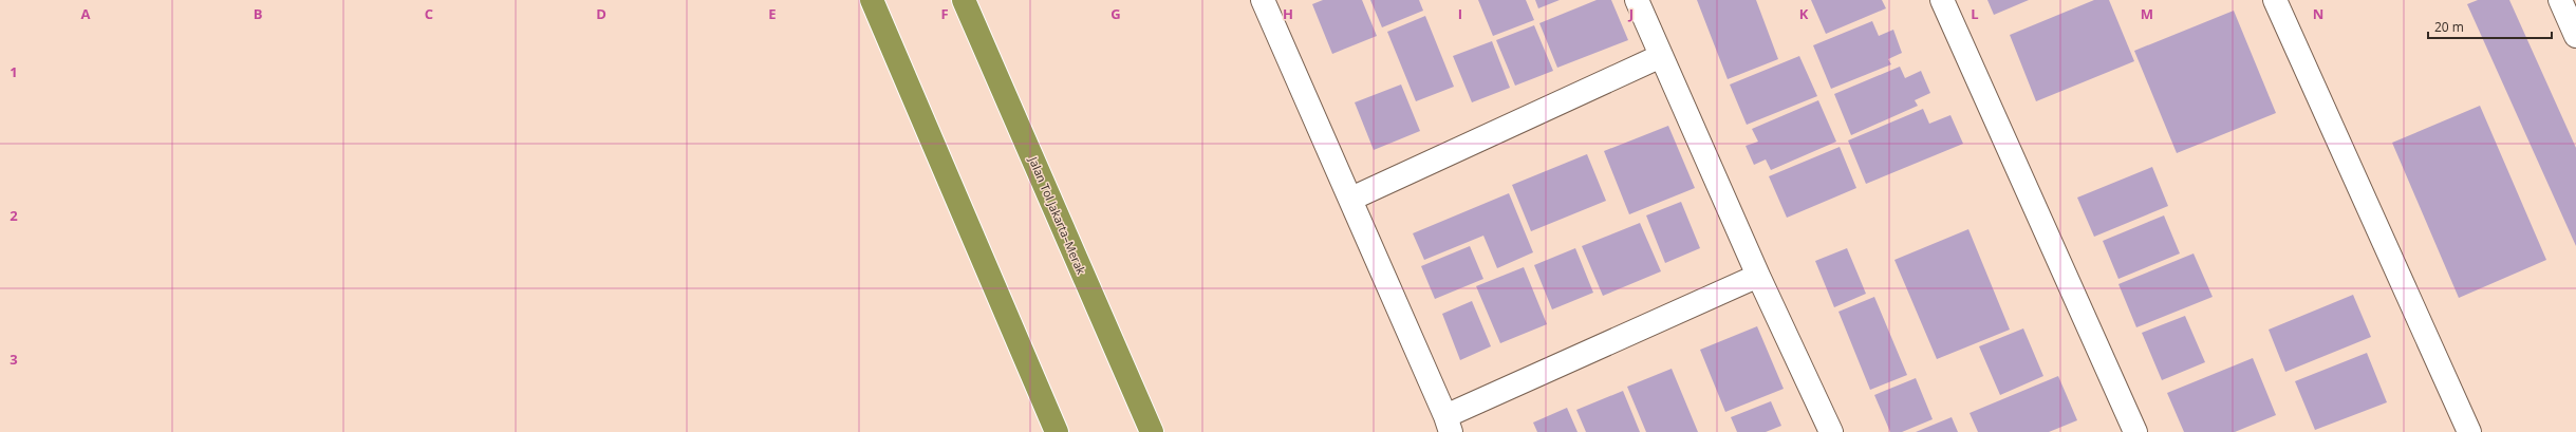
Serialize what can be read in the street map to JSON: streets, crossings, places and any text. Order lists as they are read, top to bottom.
{
  "streets": {
    "highway": ["Jalan Tol Jakarta–Merak"]
  },
  "scale_bar": "20 m",
  "grid": {
    "columns": [
      "A",
      "B",
      "C",
      "D",
      "E",
      "F",
      "G",
      "H",
      "I",
      "J",
      "K",
      "L",
      "M",
      "N"
    ],
    "rows": ["1", "2", "3"]
  }
}
